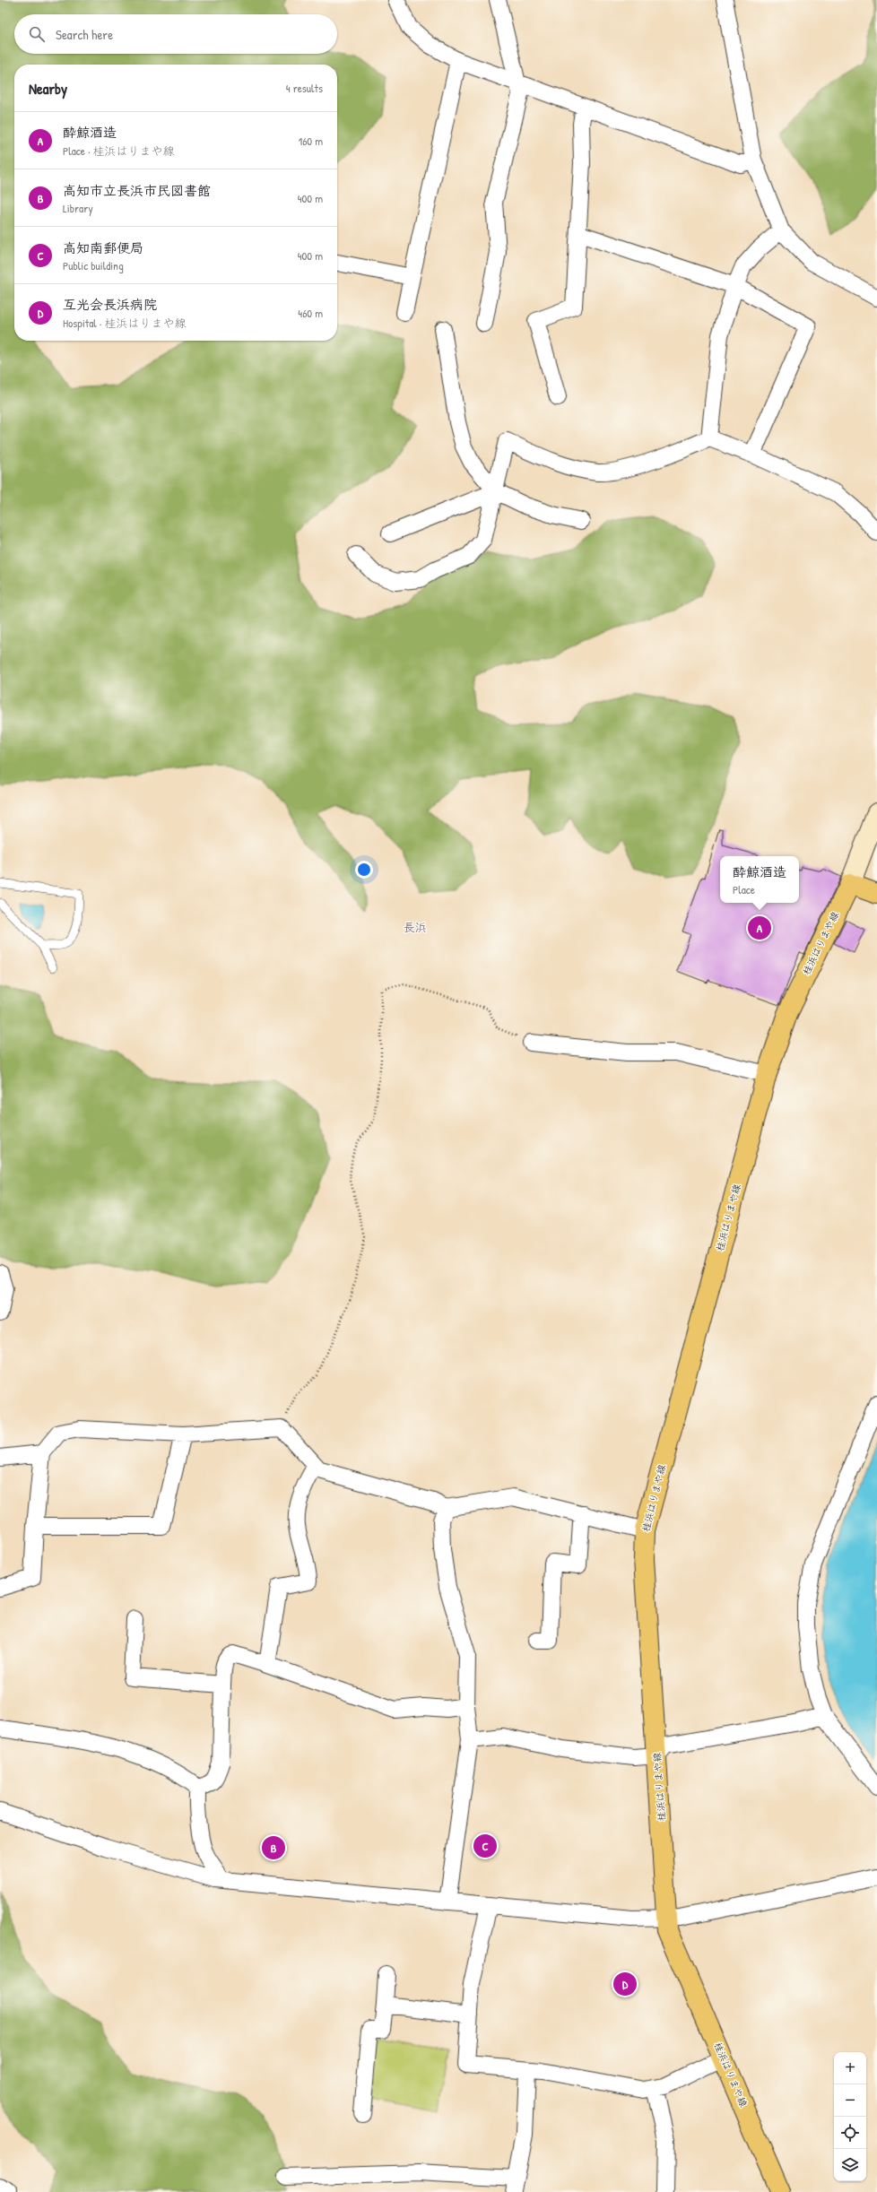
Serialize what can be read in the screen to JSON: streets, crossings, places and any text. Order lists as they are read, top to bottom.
{
  "streets": {
    "main road": ["桂浜はりまや線"]
  },
  "districts": ["長浜"],
  "page": {
    "search": "Search here",
    "heading": ["Nearby", "4 results"],
    "list": [
      {
        "mark": "A",
        "name": "酔鯨酒造",
        "note": "Place · 桂浜はりまや線",
        "value": "160 m"
      },
      {
        "mark": "B",
        "name": "高知市立長浜市民図書館",
        "note": "Library",
        "value": "400 m"
      },
      {
        "mark": "C",
        "name": "高知南郵便局",
        "note": "Public building",
        "value": "400 m"
      },
      {
        "mark": "D",
        "name": "互光会長浜病院",
        "note": "Hospital · 桂浜はりまや線",
        "value": "460 m"
      }
    ],
    "popup": ["酔鯨酒造", "Place"],
    "pins": [
      "A",
      "C",
      "B",
      "D"
    ],
    "map_buttons": ["+", "−"]
  }
}
